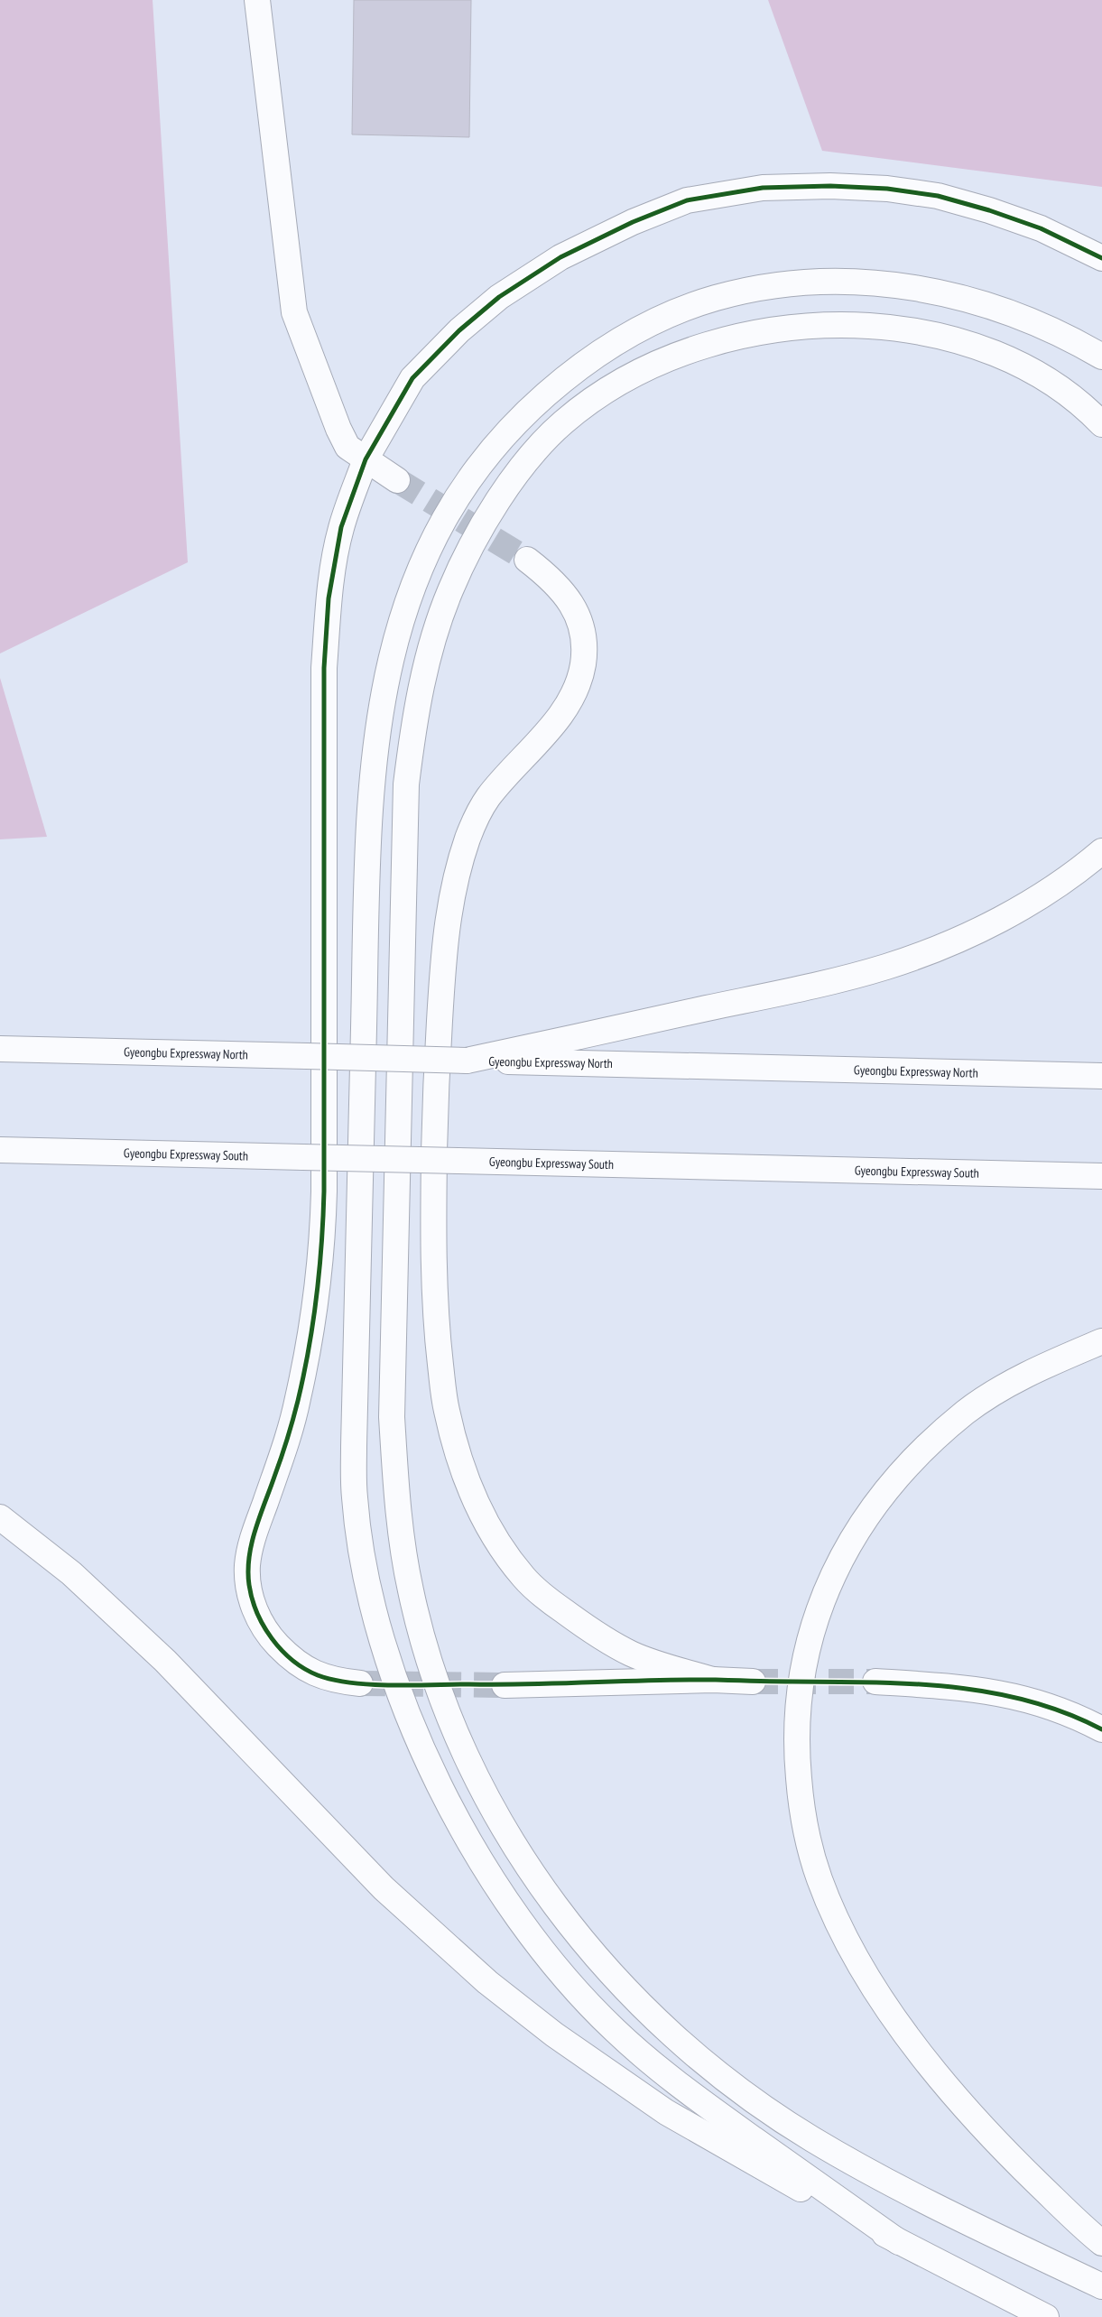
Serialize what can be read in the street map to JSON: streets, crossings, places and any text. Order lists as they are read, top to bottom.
{
  "streets": {
    "main road": ["Gyeongbu Expressway North", "Gyeongbu Expressway South"]
  }
}
